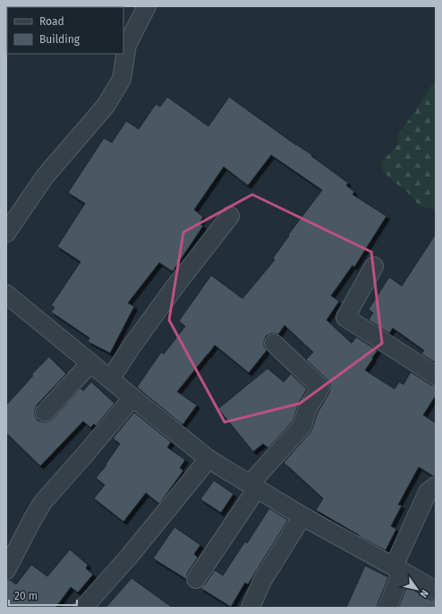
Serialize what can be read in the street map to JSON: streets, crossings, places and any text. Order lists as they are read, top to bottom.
{
  "legend": ["Road", "Building"],
  "scale_bar": "20 m",
  "north": "bottom right"
}
